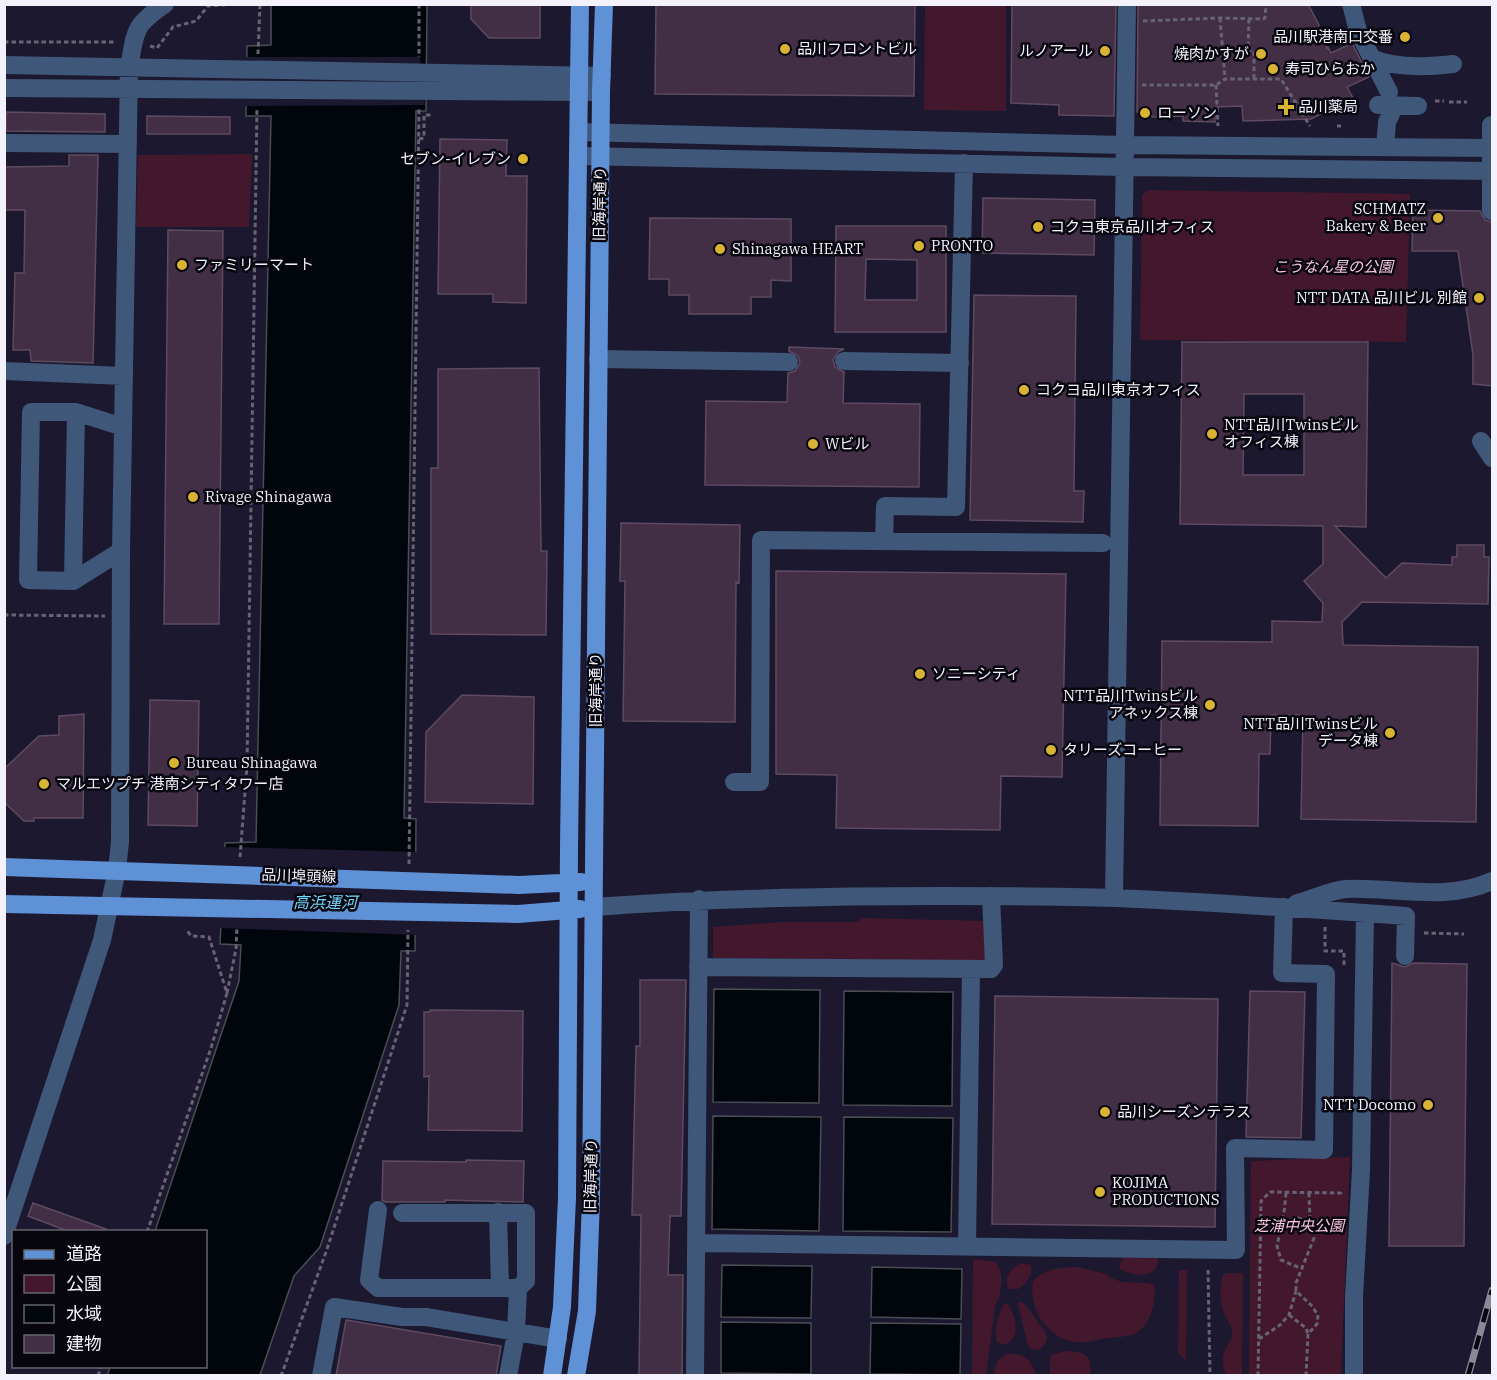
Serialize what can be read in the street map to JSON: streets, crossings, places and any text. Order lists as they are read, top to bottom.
{
  "streets": {
    "main road": ["旧海岸通り", "品川埠頭線"]
  },
  "crossings": [
    ["旧海岸通り", "品川埠頭線"]
  ],
  "water": ["高浜運河"],
  "parks": ["こうなん星の公園", "芝浦中央公園"],
  "places": {
    "other": [
      "品川駅港南口交番",
      "品川フロントビル",
      "ルノアール",
      "焼肉かすが",
      "寿司ひらおか",
      "ローソン",
      "セブン-イレブン",
      "SCHMATZ Bakery & Beer",
      "コクヨ東京品川オフィス",
      "PRONTO",
      "Shinagawa HEART",
      "ファミリーマート",
      "NTT DATA 品川ビル 別館",
      "コクヨ品川東京オフィス",
      "NTT品川Twinsビル オフィス棟",
      "Wビル",
      "Rivage Shinagawa",
      "ソニーシティ",
      "NTT品川Twinsビル アネックス棟",
      "NTT品川Twinsビル データ棟",
      "タリーズコーヒー",
      "Bureau Shinagawa",
      "マルエツプチ 港南シティタワー店",
      "NTT Docomo",
      "品川シーズンテラス",
      "KOJIMA PRODUCTIONS"
    ],
    "health": ["品川薬局"]
  },
  "legend": [
    "道路",
    "公園",
    "水域",
    "建物"
  ]
}
